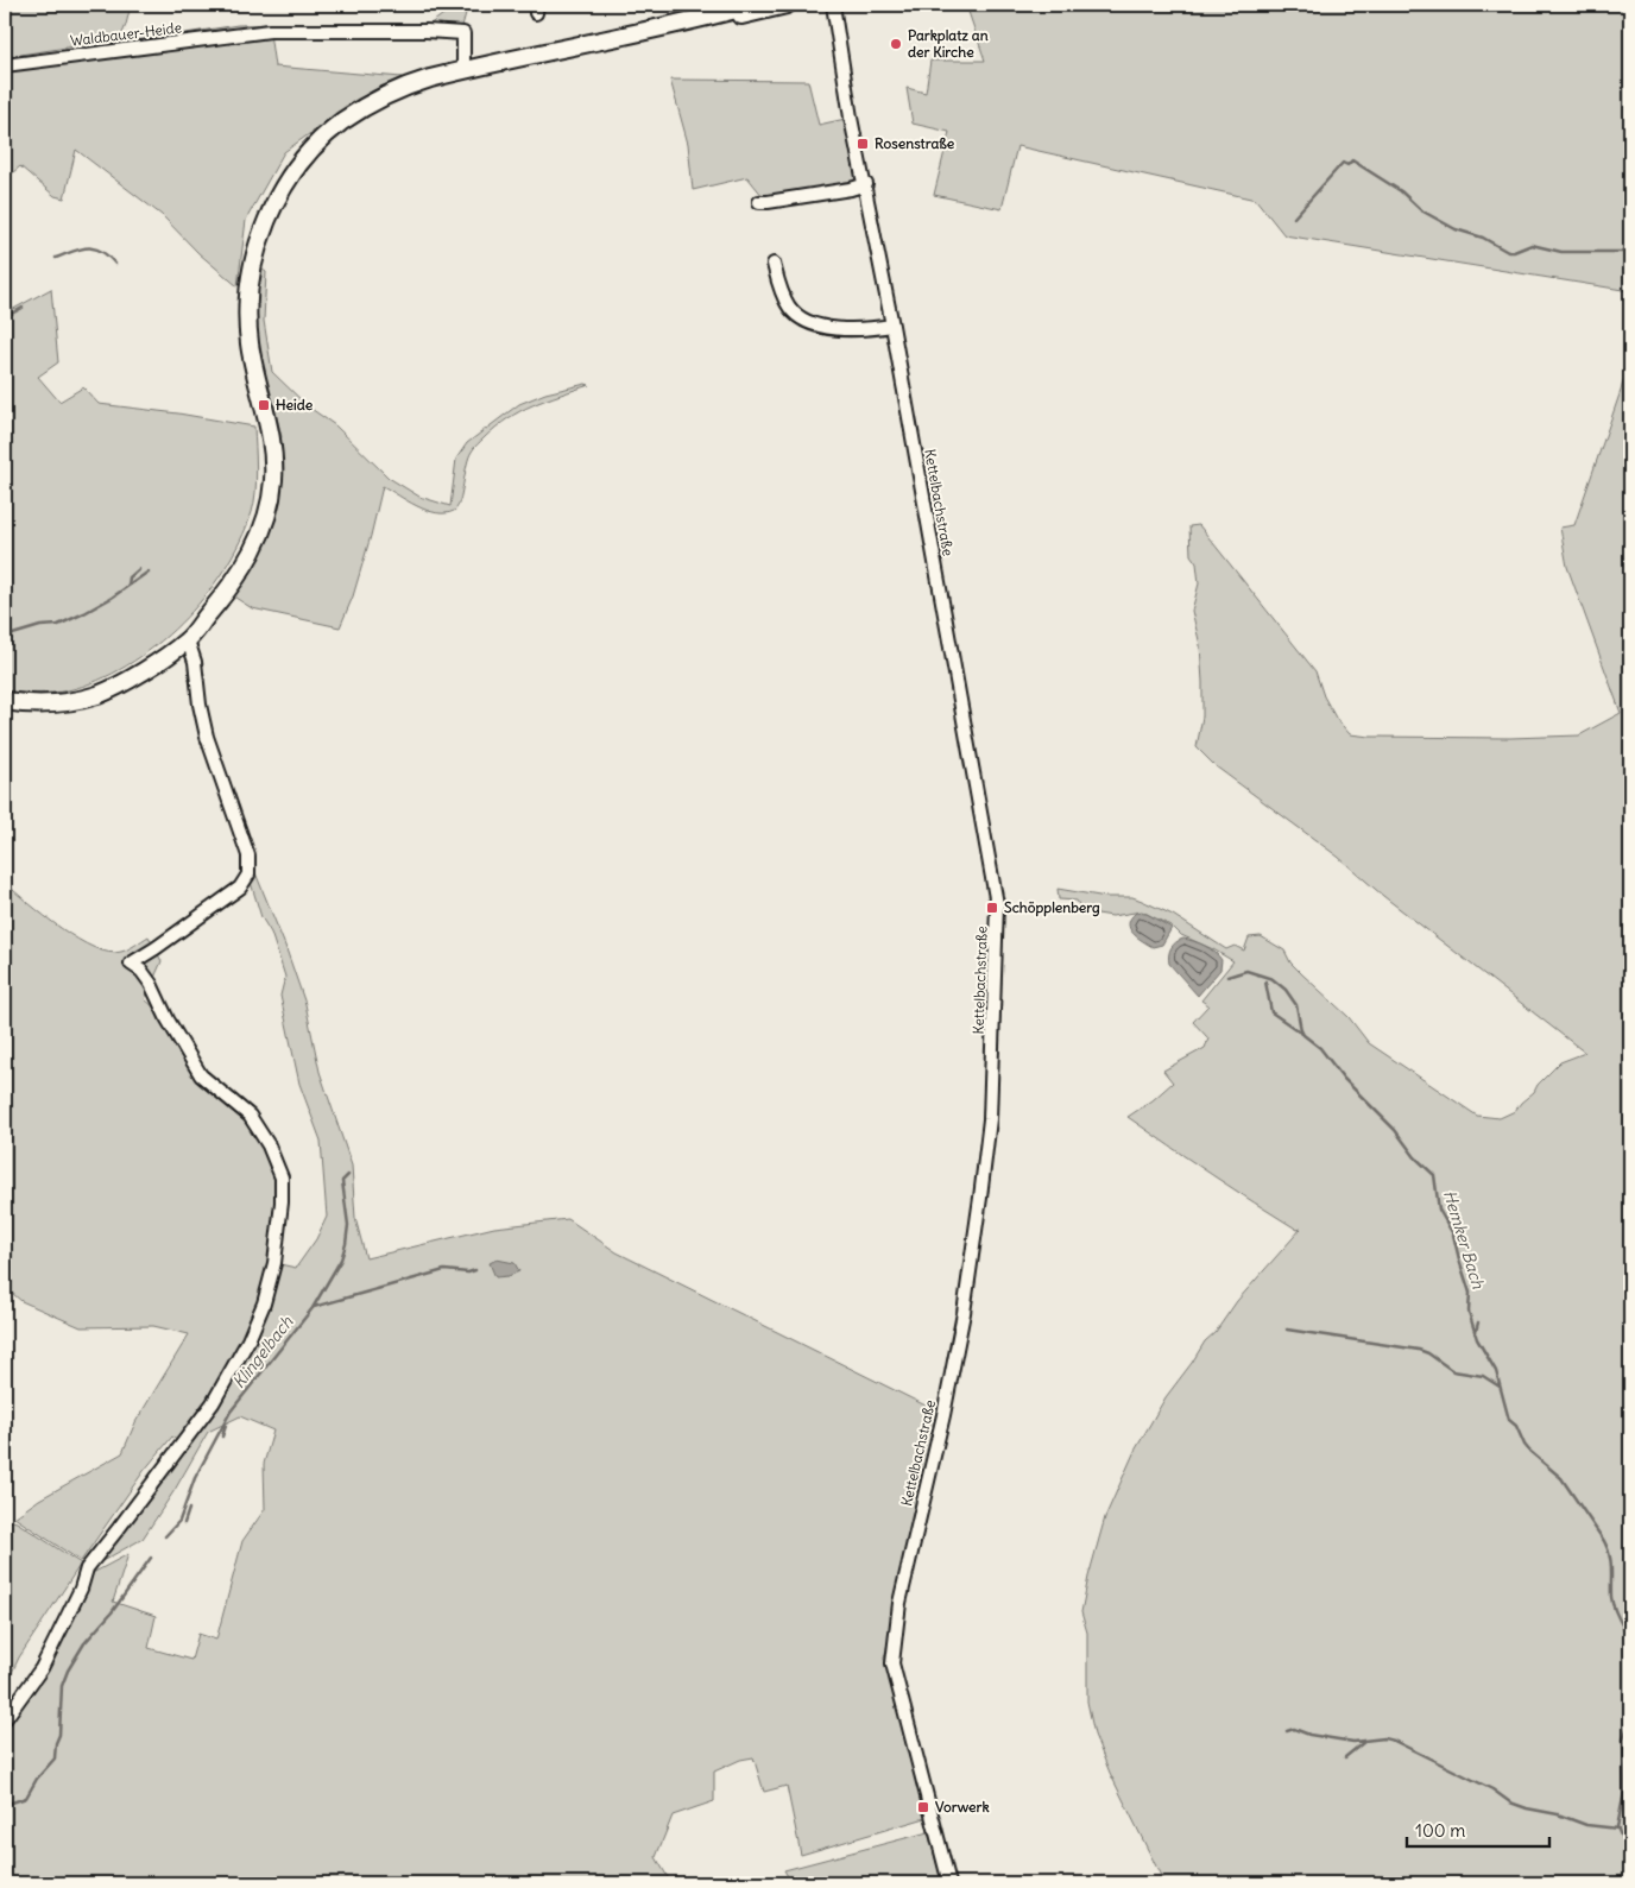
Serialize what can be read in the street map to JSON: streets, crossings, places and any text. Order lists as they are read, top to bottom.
{
  "streets": {
    "street": ["Waldbauer-Heide", "Kettelbachstraße"]
  },
  "water": ["Hemker Bach", "Klingelbach"],
  "places": {
    "other": ["Parkplatz an der Kirche"],
    "transit": [
      "Rosenstraße",
      "Heide",
      "Schöpplenberg",
      "Vorwerk"
    ]
  },
  "scale_bar": "100 m"
}
